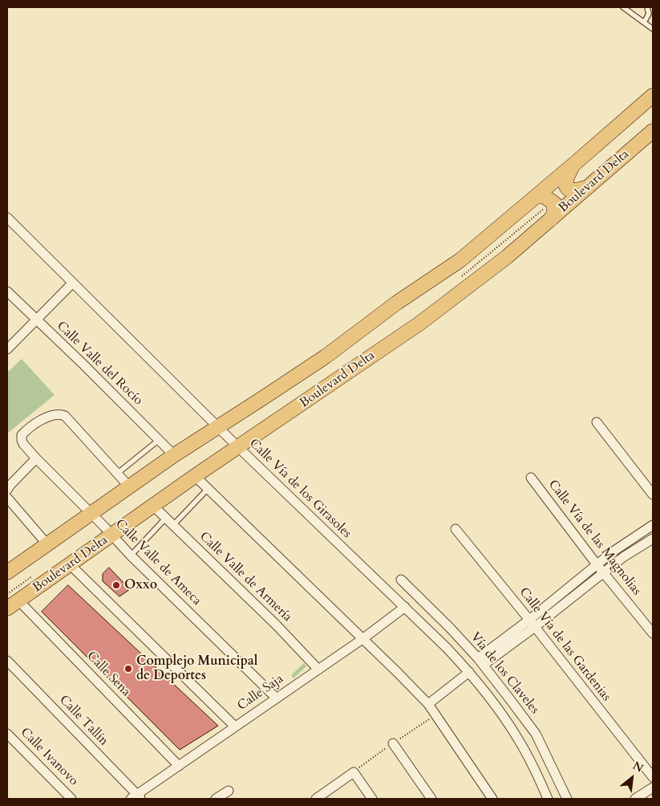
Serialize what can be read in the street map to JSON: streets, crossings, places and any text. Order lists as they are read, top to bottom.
{
  "streets": {
    "main road": ["Boulevard Delta"],
    "street": [
      "Calle Valle del Rocío",
      "Calle Vía de los Girasoles",
      "Calle Vía de las Magnolias",
      "Calle Valle de Ameca",
      "Calle Valle de Armería",
      "Calle Vía de las Gardenias",
      "Vía de los Claveles",
      "Calle Sena",
      "Calle Saja",
      "Calle Tallín",
      "Calle Ivanovo"
    ]
  },
  "crossings": [
    ["Boulevard Delta", "Calle Valle del Rocío"],
    ["Boulevard Delta", "Calle Vía de los Girasoles"],
    ["Boulevard Delta", "Calle Valle de Ameca"],
    ["Boulevard Delta", "Calle Valle de Armería"],
    ["Boulevard Delta", "Calle Sena"],
    ["Calle Vía de los Girasoles", "Calle Saja"],
    ["Calle Valle de Ameca", "Calle Saja"],
    ["Calle Valle de Armería", "Calle Saja"],
    ["Calle Sena", "Calle Saja"],
    ["Calle Saja", "Calle Tallín"]
  ],
  "places": ["Oxxo", "Complejo Municipal de Deportes"],
  "north": "top right"
}
